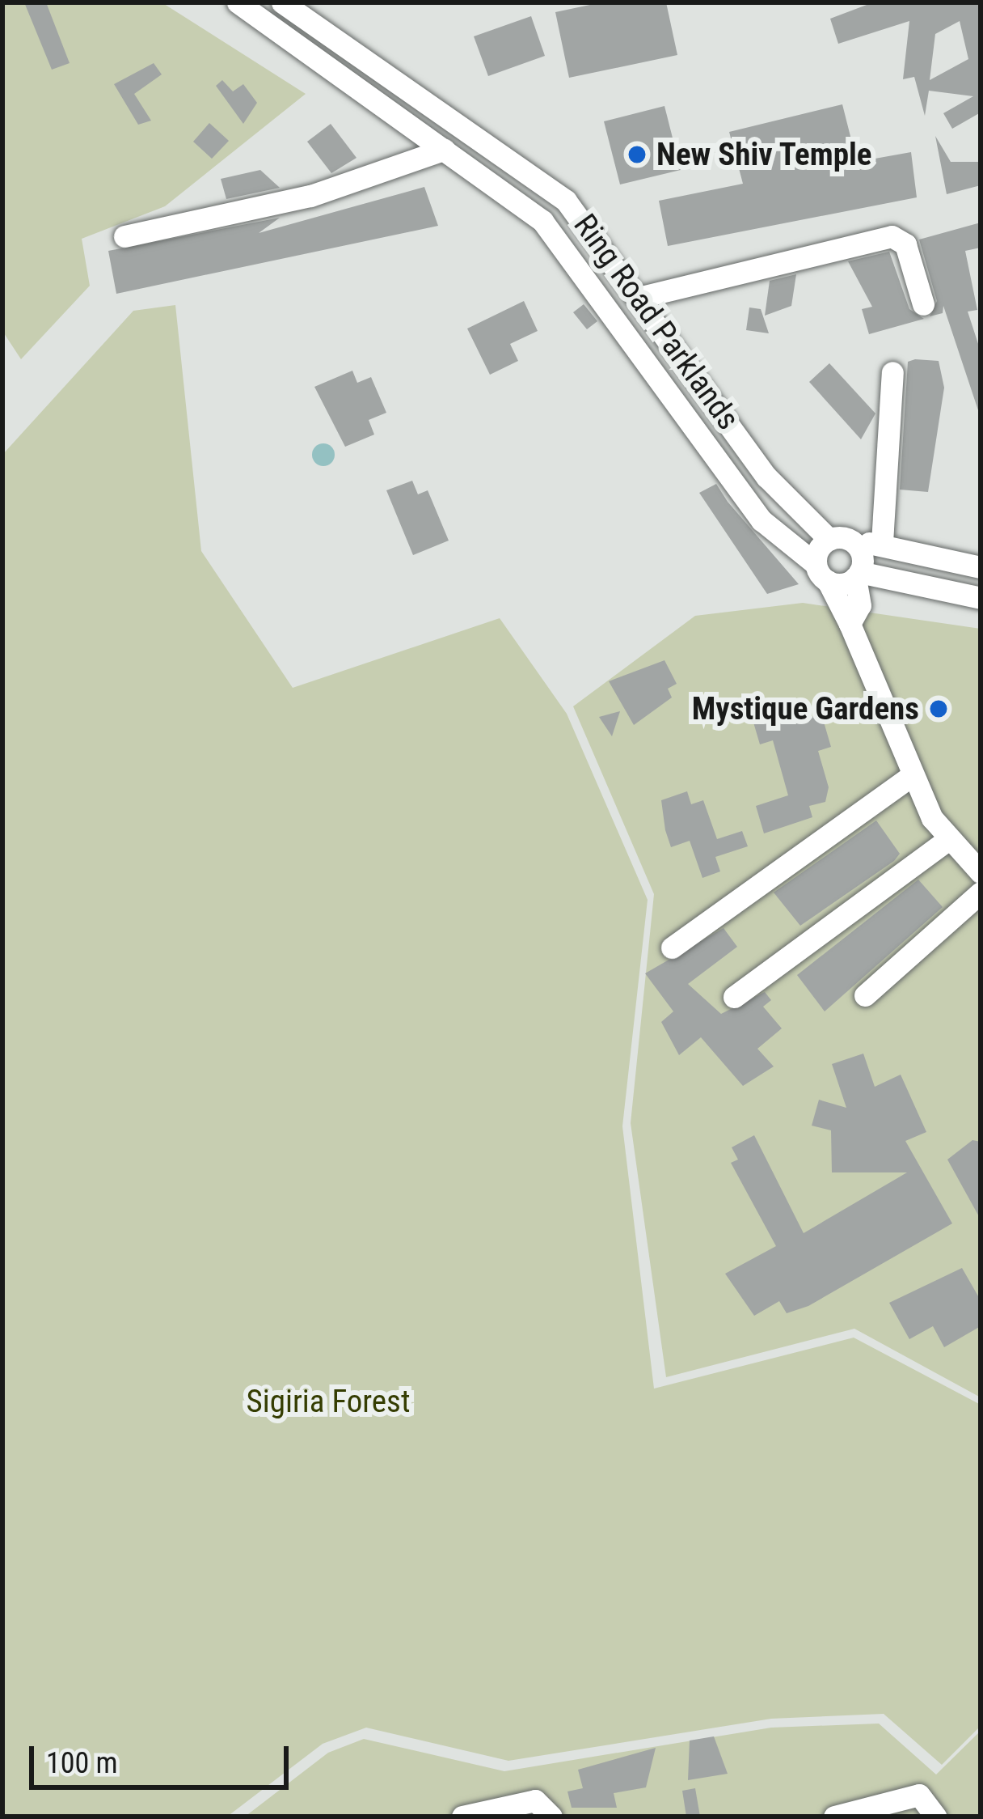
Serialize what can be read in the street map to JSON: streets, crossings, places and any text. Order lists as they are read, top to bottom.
{
  "streets": {
    "street": ["Ring Road Parklands"]
  },
  "parks": ["Sigiria Forest"],
  "places": ["New Shiv Temple", "Mystique Gardens"],
  "scale_bar": "100 m"
}
